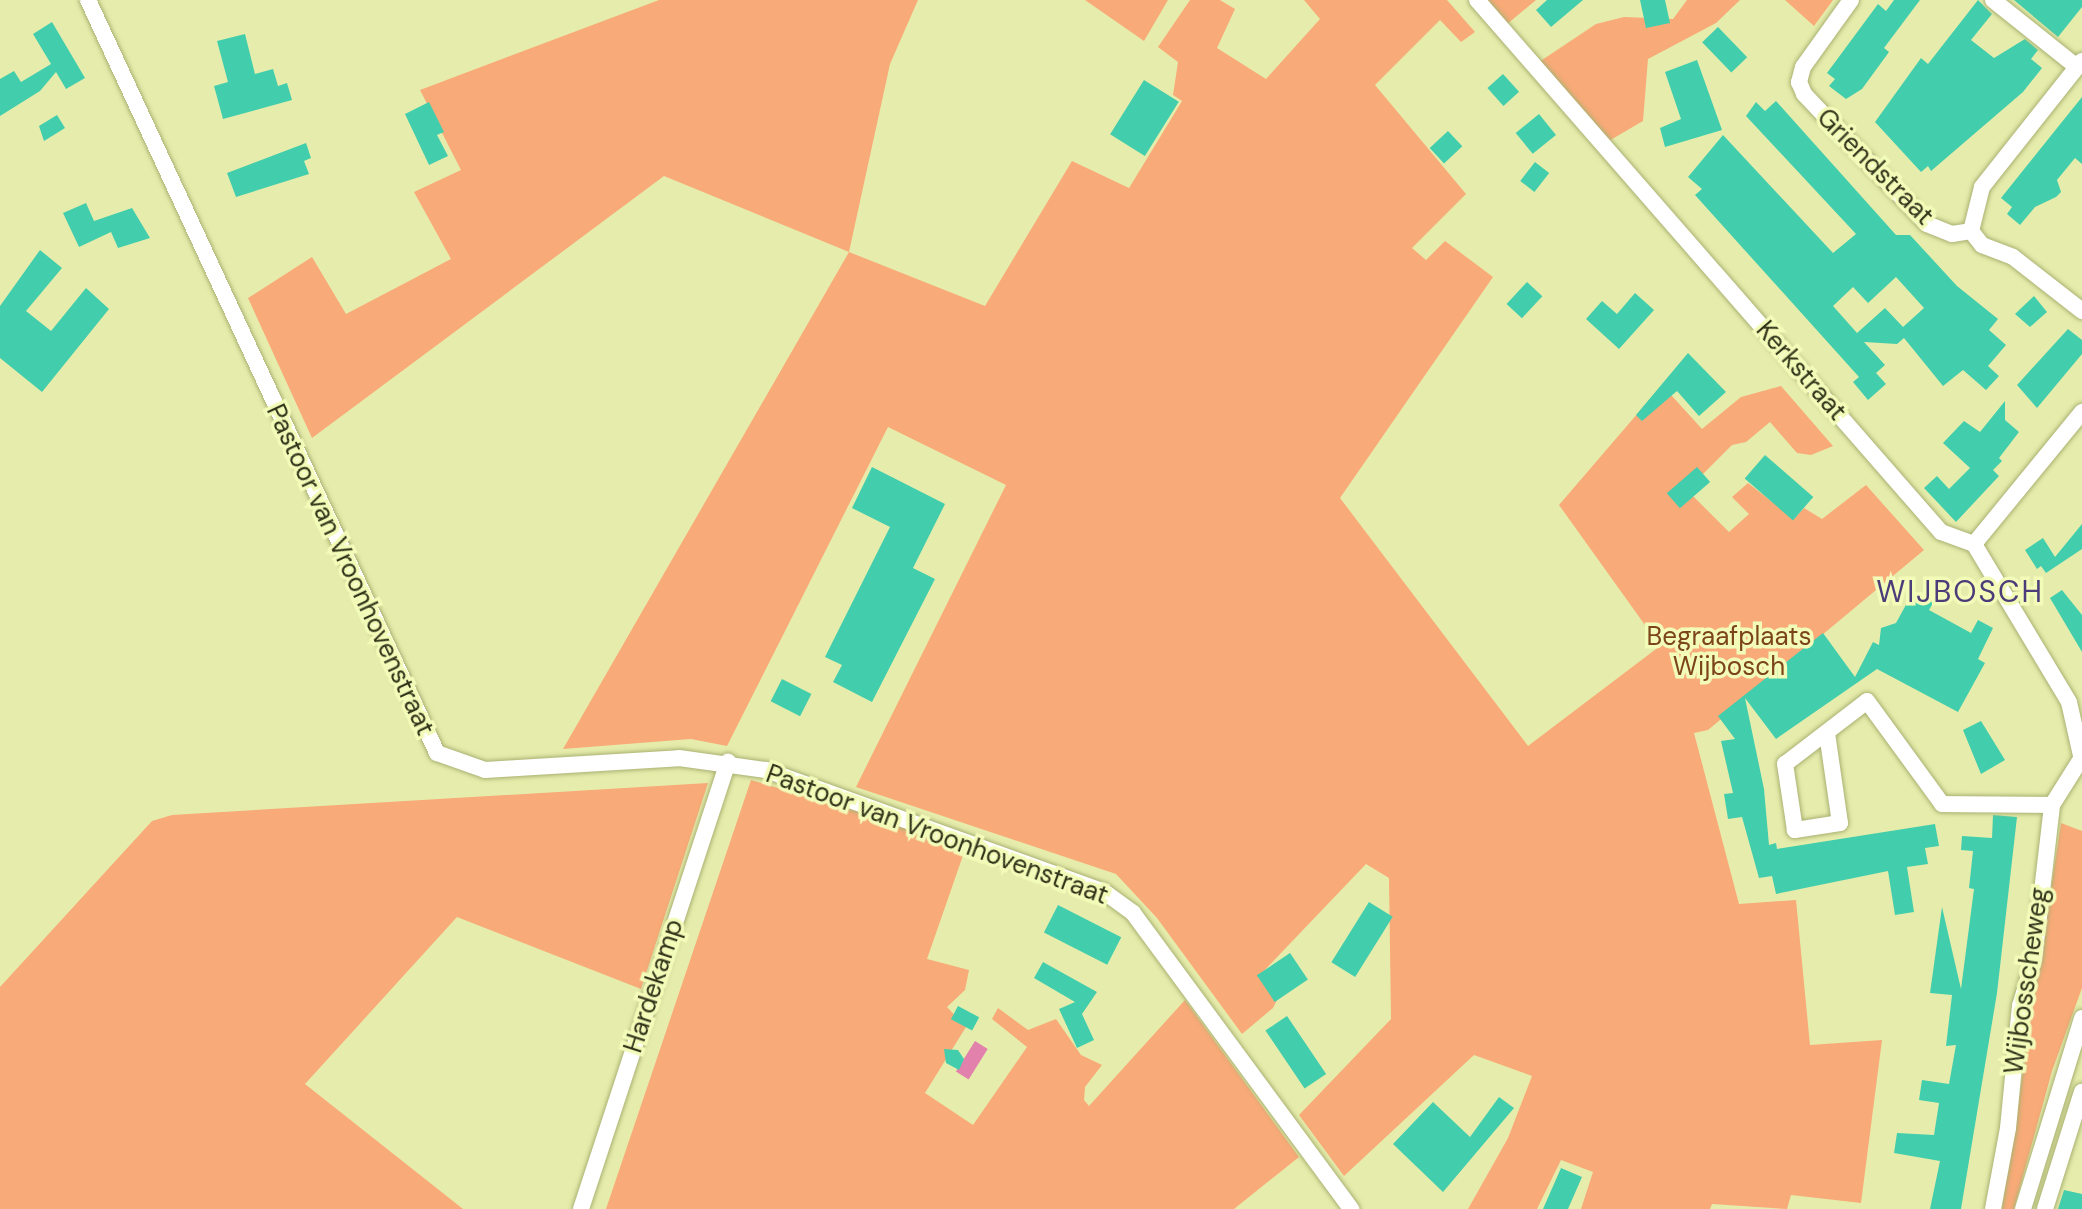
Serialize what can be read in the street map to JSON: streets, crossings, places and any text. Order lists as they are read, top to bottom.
{
  "streets": {
    "street": [
      "Griendstraat",
      "Kerkstraat",
      "Pastoor van Vroonhovenstraat",
      "Wijbosscheweg",
      "Hardekamp"
    ]
  },
  "crossings": [
    ["Pastoor van Vroonhovenstraat", "Hardekamp"]
  ],
  "districts": ["WIJBOSCH"],
  "parks": ["Begraafplaats Wijbosch"]
}
